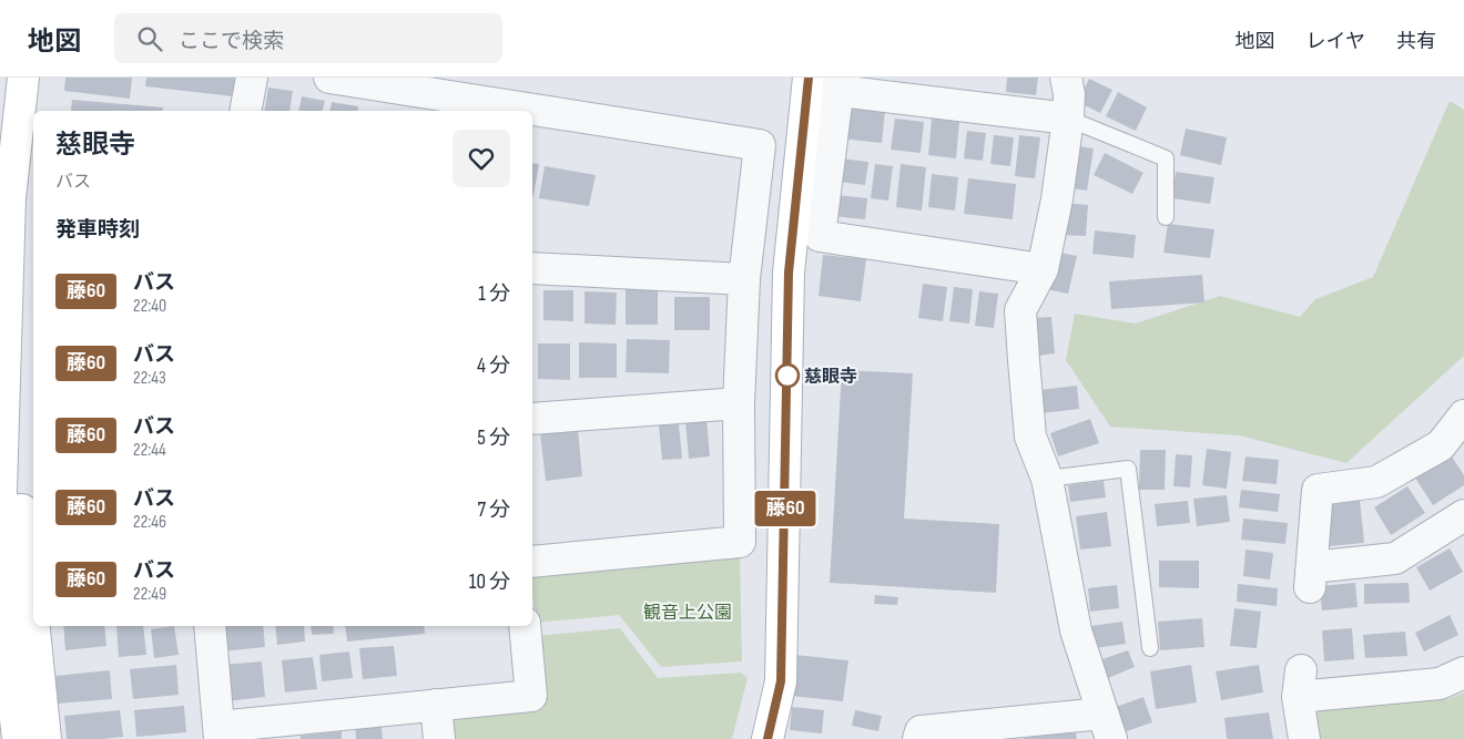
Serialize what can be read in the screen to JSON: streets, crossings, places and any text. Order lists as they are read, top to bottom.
{
  "parks": ["観音上公園"],
  "places": ["慈眼寺"],
  "lines": ["bus line 藤60"],
  "page": {
    "header": "地図",
    "search": "ここで検索",
    "nav": ["地図", "レイヤ", "共有"],
    "on_map": "藤60",
    "heading": [
      ["慈眼寺", "バス"],
      "発車時刻"
    ],
    "list": [
      {
        "mark": "藤60",
        "name": "バス",
        "note": "22:40",
        "value": "1 分"
      },
      {
        "mark": "藤60",
        "name": "バス",
        "note": "22:43",
        "value": "4 分"
      },
      {
        "mark": "藤60",
        "name": "バス",
        "note": "22:44",
        "value": "5 分"
      },
      {
        "mark": "藤60",
        "name": "バス",
        "note": "22:46",
        "value": "7 分"
      },
      {
        "mark": "藤60",
        "name": "バス",
        "note": "22:49",
        "value": "10 分"
      }
    ]
  }
}
